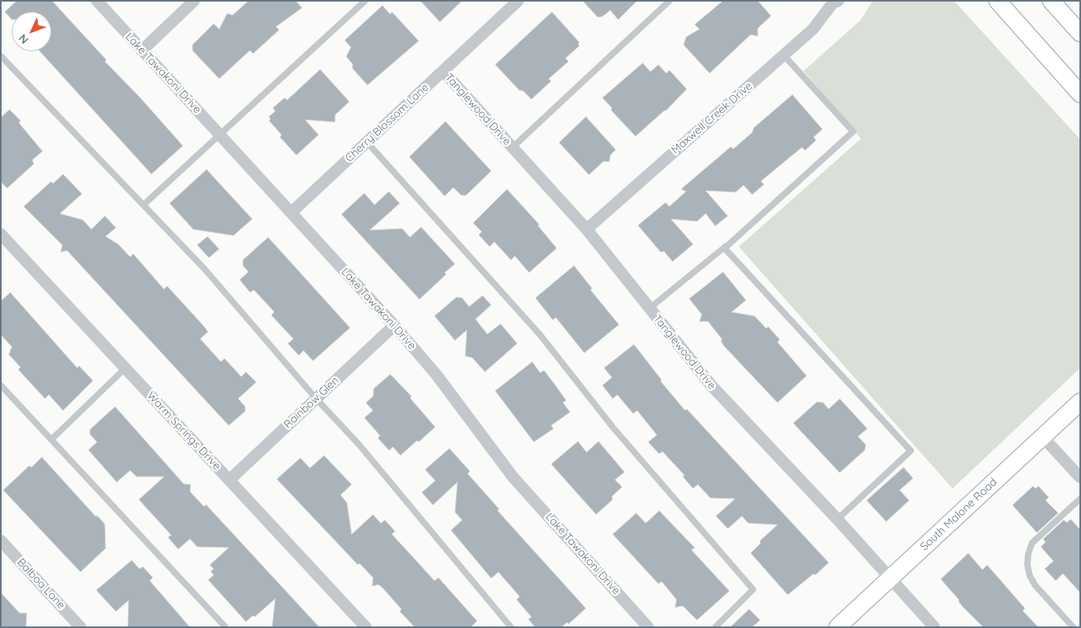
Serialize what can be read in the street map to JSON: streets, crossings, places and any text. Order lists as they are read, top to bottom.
{
  "streets": {
    "street": [
      "Lake Tawakoni Drive",
      "Tanglewood Drive",
      "Maxwell Creek Drive",
      "Cherry Blossom Lane",
      "Rainbow Glen",
      "Warm Springs Drive",
      "South Malone Road",
      "Balboa Lane"
    ]
  },
  "crossings": [
    ["Lake Tawakoni Drive", "Cherry Blossom Lane"],
    ["Lake Tawakoni Drive", "Rainbow Glen"],
    ["Tanglewood Drive", "Maxwell Creek Drive"],
    ["Tanglewood Drive", "Cherry Blossom Lane"],
    ["Tanglewood Drive", "South Malone Road"],
    ["Rainbow Glen", "Warm Springs Drive"]
  ],
  "north": "bottom left"
}
